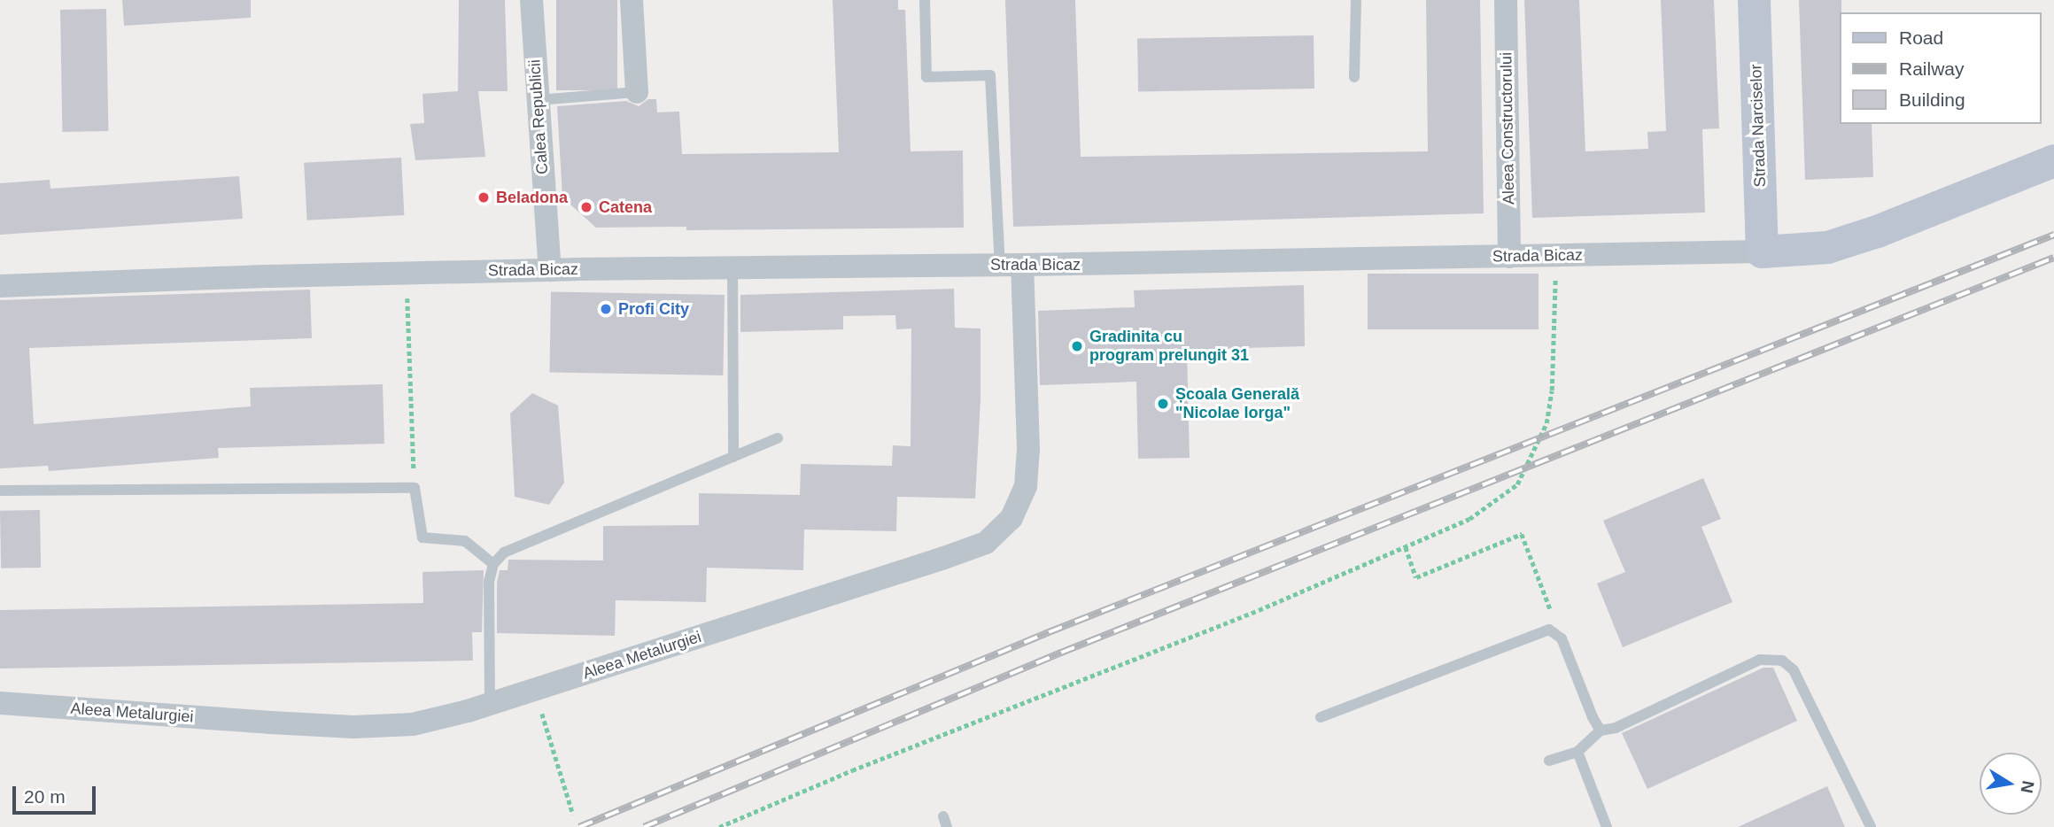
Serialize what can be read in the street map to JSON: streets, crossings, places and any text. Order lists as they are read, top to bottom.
{
  "streets": {
    "street": [
      "Calea Republicii",
      "Strada Narciselor",
      "Aleea Constructorului",
      "Strada Bicaz",
      "Aleea Metalurgiei"
    ]
  },
  "crossings": [
    ["Calea Republicii", "Strada Bicaz"],
    ["Strada Narciselor", "Strada Bicaz"],
    ["Aleea Constructorului", "Strada Bicaz"],
    ["Strada Bicaz", "Aleea Metalurgiei"]
  ],
  "places": [
    "Beladona",
    "Catena",
    "Profi City",
    "Gradinita cu program prelungit 31",
    "Școala Generală \"Nicolae Iorga\""
  ],
  "legend": ["Road", "Railway", "Building"],
  "scale_bar": "20 m",
  "north": "right"
}
